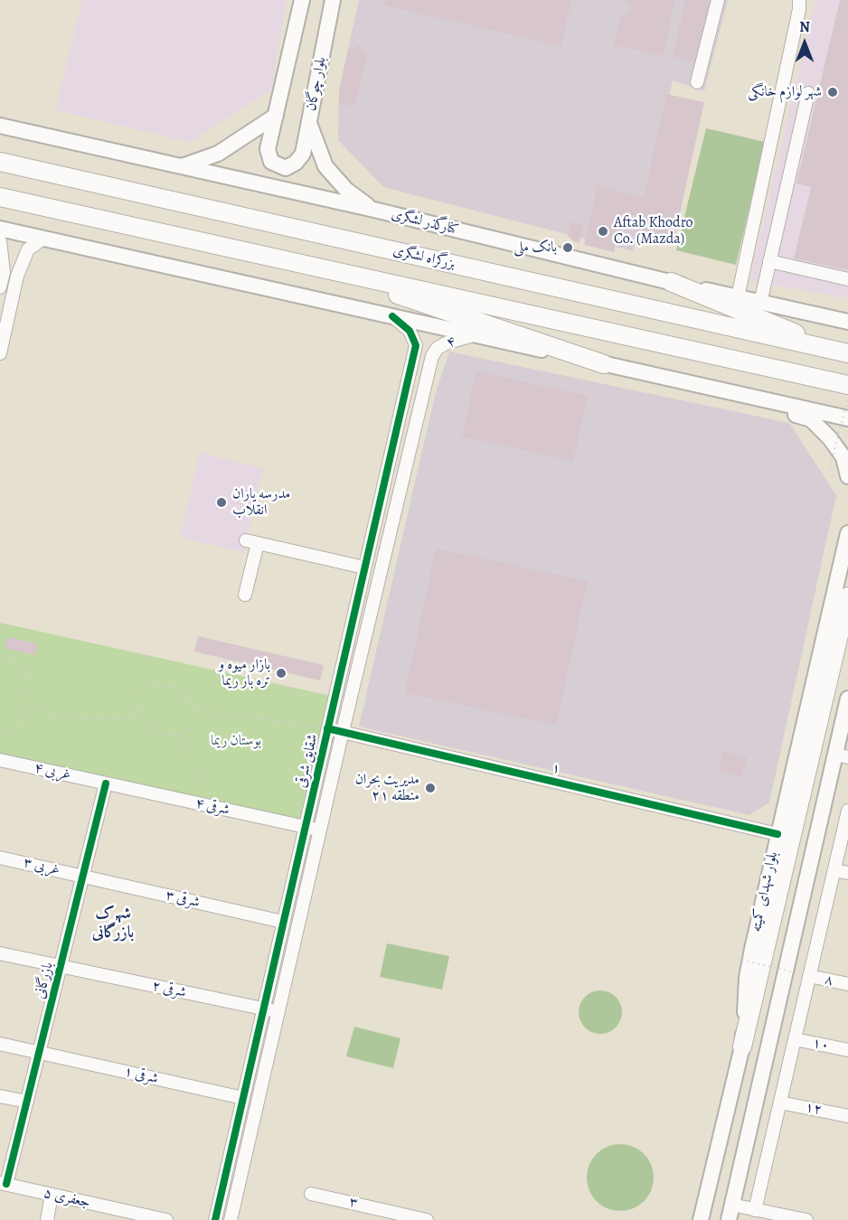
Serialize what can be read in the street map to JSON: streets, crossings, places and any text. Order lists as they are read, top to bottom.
{
  "streets": {
    "highway": ["بزرگراه لشگری"],
    "main road": ["بلوار چوگان", "کنارگذر لشگری", "بلوار شهدای کمیته"],
    "street": [
      "۴",
      "شقایق شرقی",
      "۱",
      "۴ غربی",
      "۴ شرقی",
      "۳ غربی",
      "۳ شرقی",
      "بازرگانی",
      "۸",
      "۲ شرقی",
      "۱۰",
      "۱ شرقی",
      "۱۲",
      "جعفری ۵",
      "۳"
    ]
  },
  "crossings": [
    ["بلوار چوگان", "کنارگذر لشگری"],
    ["۴", "شقایق شرقی"],
    ["شقایق شرقی", "۱"],
    ["شقایق شرقی", "۴ شرقی"],
    ["شقایق شرقی", "۳ شرقی"],
    ["شقایق شرقی", "۲ شرقی"],
    ["شقایق شرقی", "۱ شرقی"],
    ["۱", "بلوار شهدای کمیته"],
    ["۴ غربی", "۴ شرقی"],
    ["۴ غربی", "بازرگانی"],
    ["۴ شرقی", "بازرگانی"],
    ["۳ غربی", "۳ شرقی"],
    ["۳ غربی", "بازرگانی"],
    ["۳ شرقی", "بازرگانی"],
    ["بازرگانی", "۲ شرقی"],
    ["بازرگانی", "۱ شرقی"],
    ["بازرگانی", "جعفری ۵"]
  ],
  "districts": ["شهرک بازرگانی"],
  "parks": ["بوستان ریما"],
  "places": [
    "شهر لوازم خانگی",
    "Aftab Khodro Co. (Mazda)",
    "بانک ملی",
    "مدرسه یاران انقلاب",
    "بازار میوه و تره بار ریما",
    "مدیریت بحران منطقه ۲۱"
  ],
  "north": "top"
}
